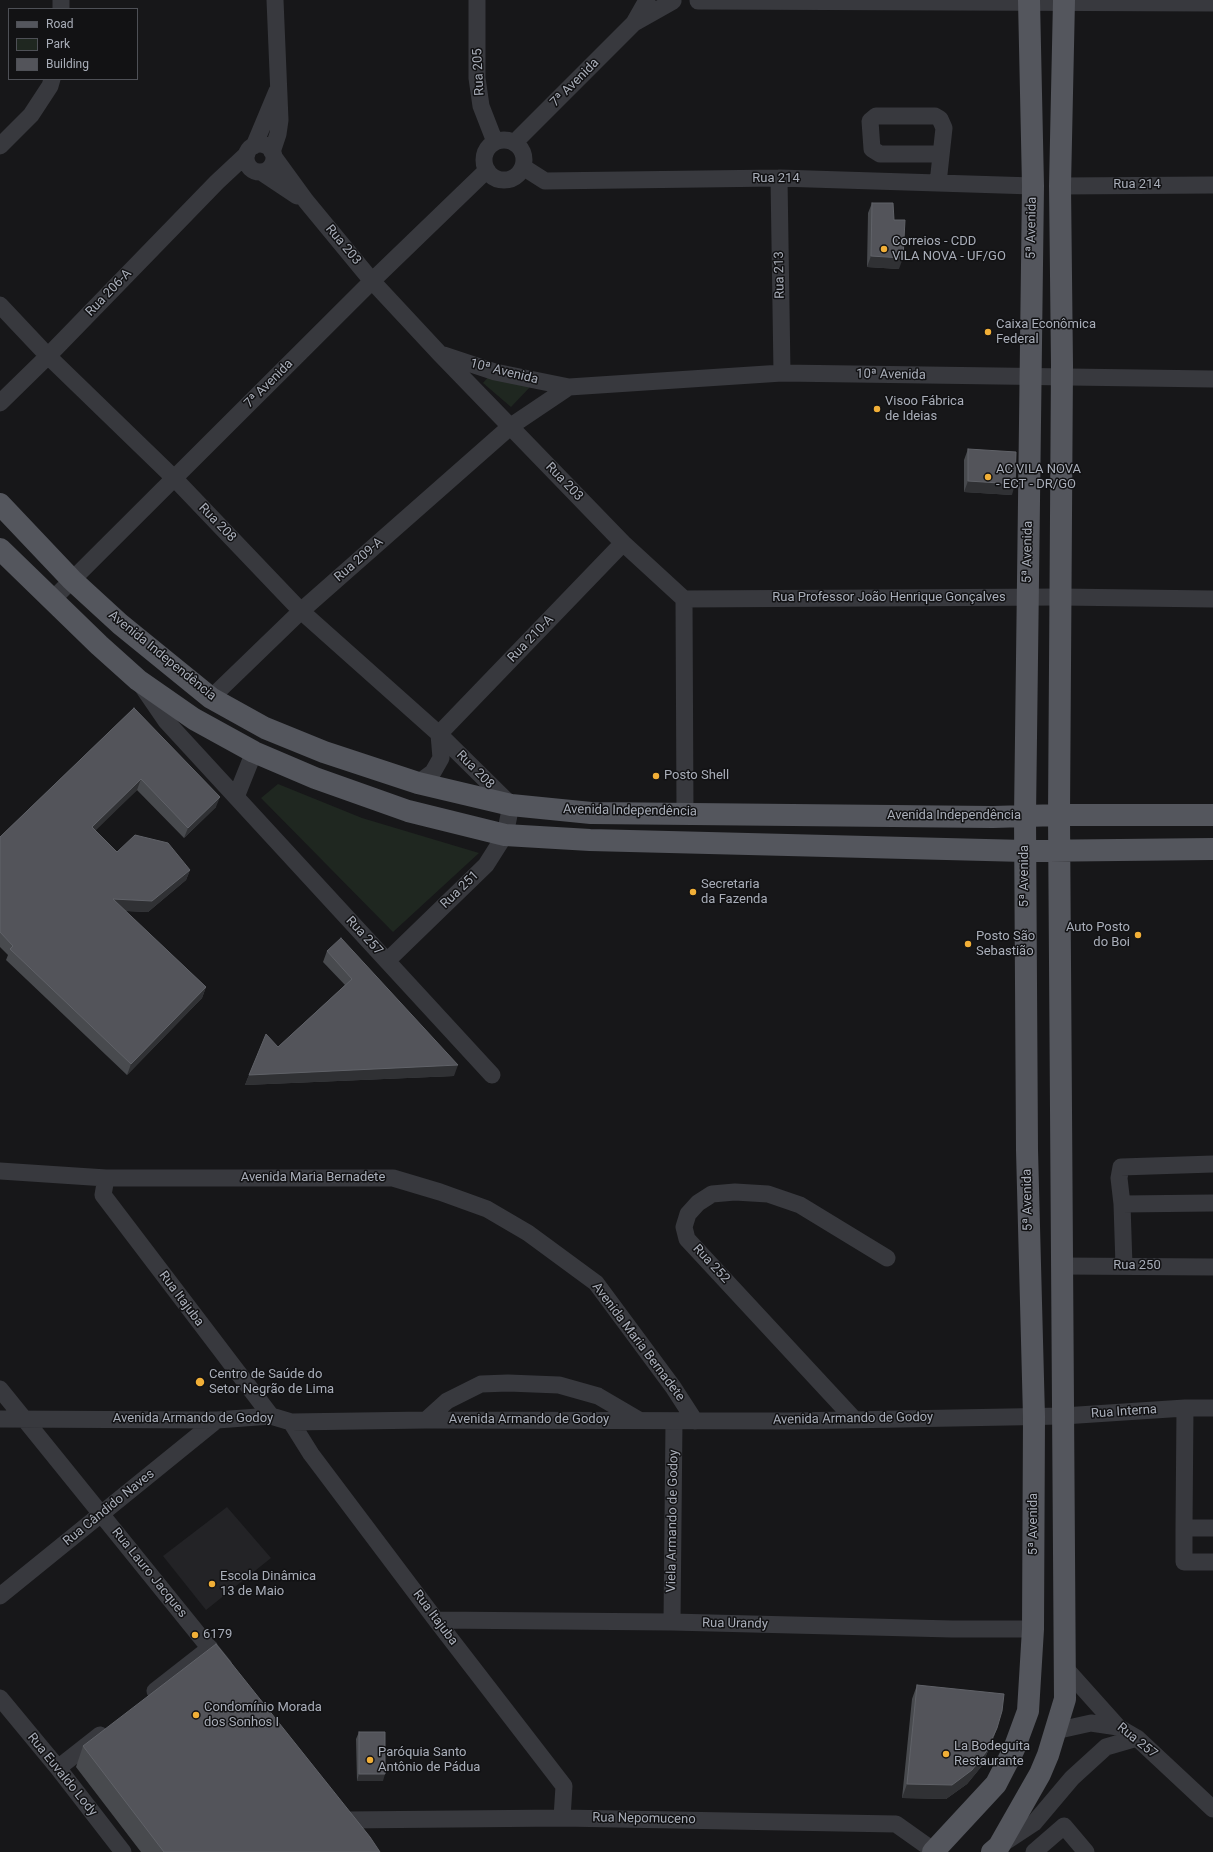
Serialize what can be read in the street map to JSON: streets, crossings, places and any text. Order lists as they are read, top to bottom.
{
  "streets": {
    "main road": ["5ª Avenida", "Avenida Independência"],
    "street": [
      "Rua 205",
      "7ª Avenida",
      "Rua 214",
      "Rua 203",
      "Rua 213",
      "Rua 206-A",
      "10ª Avenida",
      "Rua 208",
      "Rua 209-A",
      "Rua Professor João Henrique Gonçalves",
      "Rua 210-A",
      "Rua 251",
      "Rua 257",
      "Avenida Maria Bernadete",
      "Rua 252",
      "Rua 250",
      "Rua Itajuba",
      "Rua Interna",
      "Avenida Armando de Godoy",
      "Rua Cândido Naves",
      "Viela Armando de Godoy",
      "Rua Lauro Jacques",
      "Rua Urandy",
      "Rua Euvaldo Lody",
      "Rua Nepomuceno"
    ]
  },
  "crossings": [
    ["Rua 205", "7ª Avenida"],
    ["Rua 205", "Rua 214"],
    ["7ª Avenida", "Rua 214"],
    ["7ª Avenida", "Rua 203"],
    ["7ª Avenida", "Rua 208"],
    ["7ª Avenida", "Avenida Independência"],
    ["Rua 214", "5ª Avenida"],
    ["Rua 214", "Rua 213"],
    ["5ª Avenida", "10ª Avenida"],
    ["5ª Avenida", "Rua Professor João Henrique Gonçalves"],
    ["5ª Avenida", "Avenida Independência"],
    ["5ª Avenida", "Rua Interna"],
    ["5ª Avenida", "Avenida Armando de Godoy"],
    ["5ª Avenida", "Rua Urandy"],
    ["5ª Avenida", "Rua Nepomuceno"],
    ["Rua 203", "Rua 206-A"],
    ["Rua 203", "10ª Avenida"],
    ["Rua 203", "Rua 209-A"],
    ["Rua 203", "Rua Professor João Henrique Gonçalves"],
    ["Rua 203", "Rua 210-A"],
    ["Rua 213", "10ª Avenida"],
    ["Rua 206-A", "Rua 208"],
    ["10ª Avenida", "Rua 209-A"],
    ["Rua 208", "Rua 209-A"],
    ["Rua 208", "Rua 210-A"],
    ["Rua 208", "Avenida Independência"],
    ["Rua 208", "Rua 251"],
    ["Rua 209-A", "Avenida Independência"],
    ["Avenida Independência", "Rua 251"],
    ["Rua 251", "Rua 257"],
    ["Avenida Maria Bernadete", "Rua Itajuba"],
    ["Avenida Maria Bernadete", "Avenida Armando de Godoy"],
    ["Rua 252", "Avenida Armando de Godoy"],
    ["Rua Itajuba", "Avenida Armando de Godoy"],
    ["Rua Itajuba", "Rua Urandy"],
    ["Rua Itajuba", "Rua Nepomuceno"],
    ["Rua Interna", "Avenida Armando de Godoy"],
    ["Avenida Armando de Godoy", "Rua Cândido Naves"],
    ["Avenida Armando de Godoy", "Viela Armando de Godoy"],
    ["Avenida Armando de Godoy", "Rua Lauro Jacques"],
    ["Rua Cândido Naves", "Rua Lauro Jacques"],
    ["Viela Armando de Godoy", "Rua Urandy"]
  ],
  "places": [
    "Correios - CDD VILA NOVA - UF/GO",
    "Caixa Econômica Federal",
    "Visoo Fábrica de Ideias",
    "AC VILA NOVA - ECT - DR/GO",
    "Posto Shell",
    "Secretaria da Fazenda",
    "Auto Posto do Boi",
    "Posto São Sebastião",
    "Centro de Saúde do Setor Negrão de Lima",
    "Escola Dinâmica 13 de Maio",
    "6179",
    "Condomínio Morada dos Sonhos I",
    "La Bodeguita Restaurante",
    "Paróquia Santo Antônio de Pádua"
  ],
  "legend": ["Road", "Park", "Building"]
}
